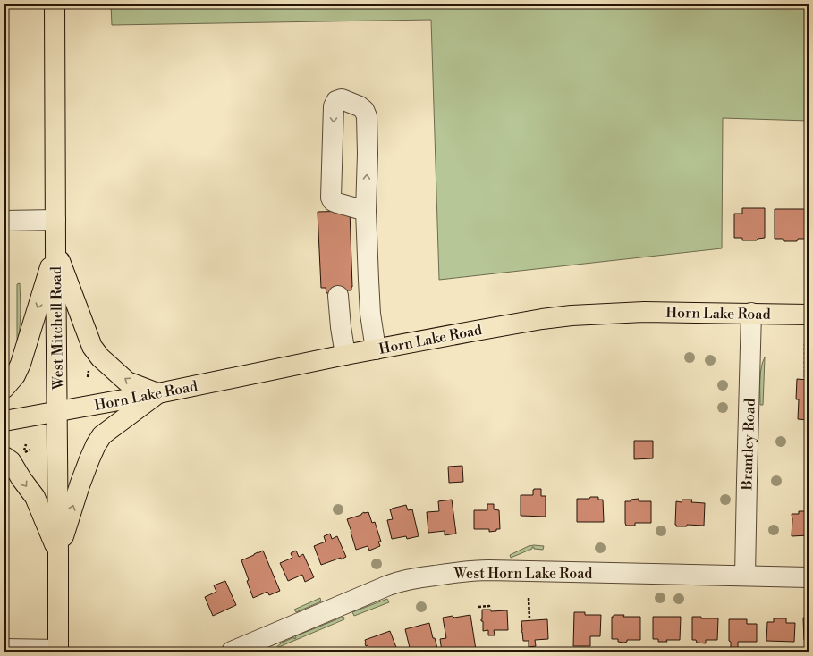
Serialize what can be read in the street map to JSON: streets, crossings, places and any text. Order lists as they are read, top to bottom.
{
  "streets": {
    "main road": ["Horn Lake Road", "West Mitchell Road"],
    "street": ["Brantley Road", "West Horn Lake Road"]
  },
  "crossings": [
    ["Horn Lake Road", "West Mitchell Road"],
    ["Horn Lake Road", "Brantley Road"],
    ["Brantley Road", "West Horn Lake Road"]
  ]
}
